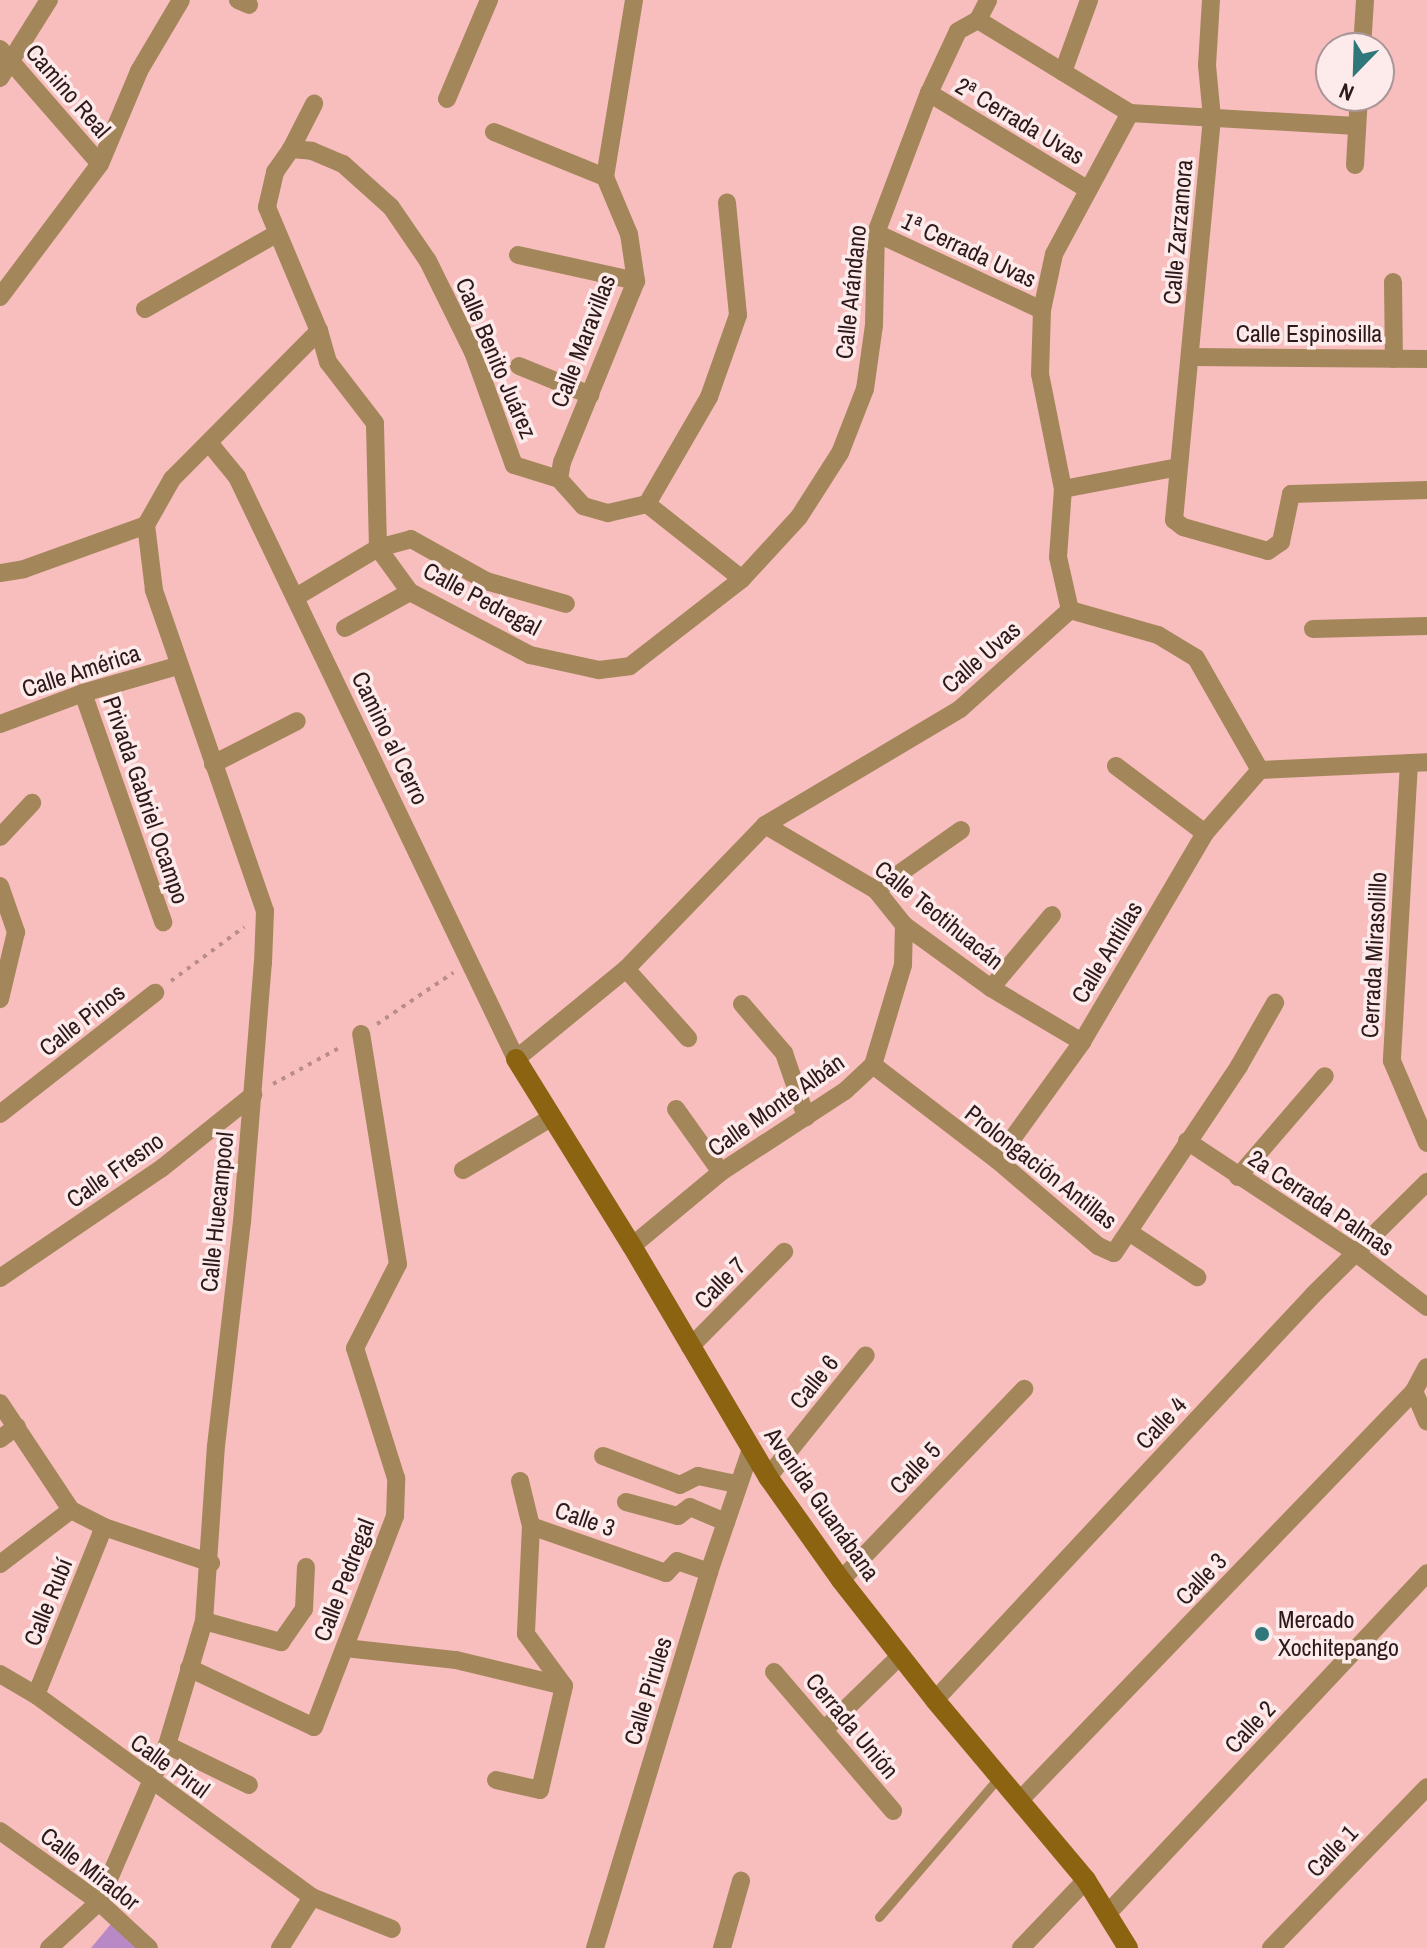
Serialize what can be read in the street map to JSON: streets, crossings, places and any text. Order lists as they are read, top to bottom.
{
  "streets": {
    "street": [
      "Camino Real",
      "2ª Cerrada Uvas",
      "Calle Zarzamora",
      "1ª Cerrada Uvas",
      "Calle Arándano",
      "Calle Espinosilla",
      "Calle Maravillas",
      "Calle Benito Juárez",
      "Calle Pedregal",
      "Calle Uvas",
      "Calle América",
      "Camino al Cerro",
      "Privada Gabriel Ocampo",
      "Calle Teotihuacán",
      "Calle Antillas",
      "Cerrada Mirasolillo",
      "Calle Pinos",
      "Calle Monte Albán",
      "Prolongación Antillas",
      "Calle Fresno",
      "2a Cerrada Palmas",
      "Calle Huecampool",
      "Calle 7",
      "Calle 6",
      "Calle 4",
      "Calle 5",
      "Avenida Guanábana",
      "Calle 3",
      "Calle Rubí",
      "Calle Pirules",
      "Cerrada Unión",
      "Calle 2",
      "Calle Pirul",
      "Calle 1",
      "Calle Mirador"
    ]
  },
  "crossings": [
    ["2ª Cerrada Uvas", "Calle Arándano"],
    ["Calle Zarzamora", "Calle Espinosilla"],
    ["1ª Cerrada Uvas", "Calle Arándano"],
    ["Calle Arándano", "Calle Pedregal"],
    ["Calle Maravillas", "Calle Benito Juárez"],
    ["Calle Pedregal", "Calle Huecampool"],
    ["Calle Uvas", "Camino al Cerro"],
    ["Calle Uvas", "Calle Teotihuacán"],
    ["Calle Uvas", "Avenida Guanábana"],
    ["Calle América", "Privada Gabriel Ocampo"],
    ["Calle América", "Calle Huecampool"],
    ["Camino al Cerro", "Avenida Guanábana"],
    ["Calle Teotihuacán", "Calle Antillas"],
    ["Calle Teotihuacán", "Calle Monte Albán"],
    ["Calle Antillas", "Prolongación Antillas"],
    ["Calle Monte Albán", "Prolongación Antillas"],
    ["Calle Monte Albán", "Avenida Guanábana"],
    ["Prolongación Antillas", "2a Cerrada Palmas"],
    ["Calle Fresno", "Calle Huecampool"],
    ["2a Cerrada Palmas", "Calle 4"],
    ["Calle Huecampool", "Calle Pirul"],
    ["Calle Huecampool", "Calle Mirador"],
    ["Calle 7", "Avenida Guanábana"],
    ["Calle 6", "Avenida Guanábana"],
    ["Calle 4", "Avenida Guanábana"],
    ["Calle 5", "Avenida Guanábana"],
    ["Avenida Guanábana", "Calle 3"],
    ["Avenida Guanábana", "Calle Pirules"],
    ["Avenida Guanábana", "Calle 2"],
    ["Calle 3", "Calle Pirules"],
    ["Calle Rubí", "Calle Pirul"]
  ],
  "places": ["Mercado Xochitepango"],
  "north": "bottom left"
}
